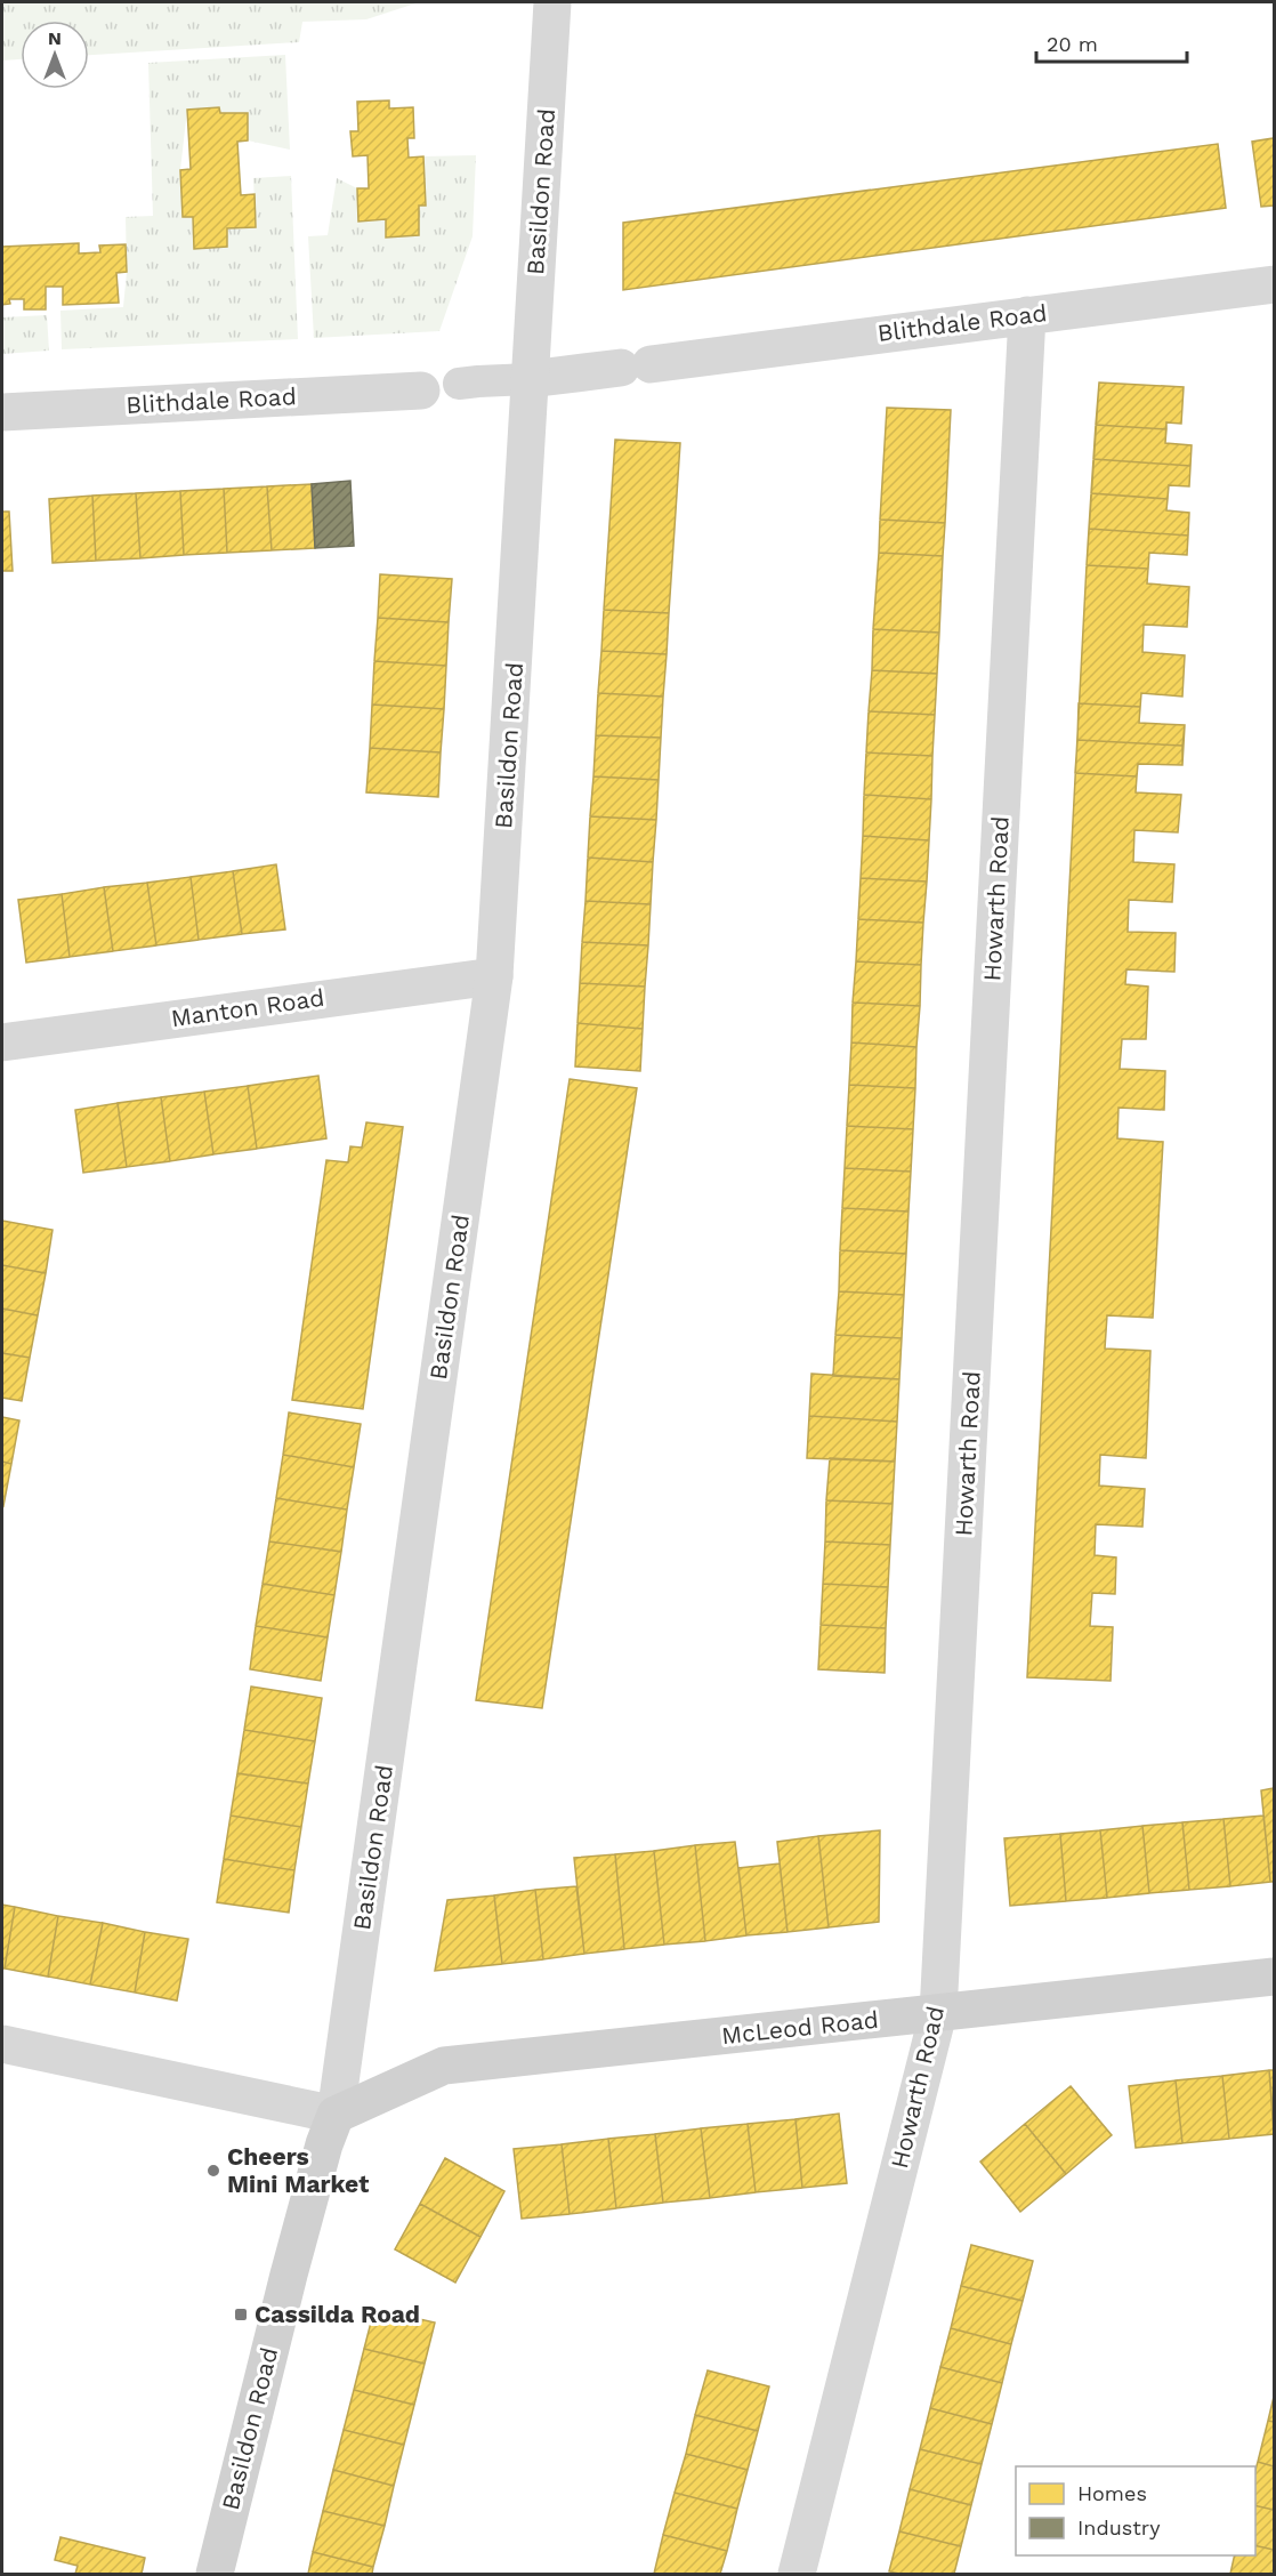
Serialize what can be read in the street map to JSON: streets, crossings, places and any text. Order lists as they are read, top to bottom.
{
  "streets": {
    "main road": ["Basildon Road", "McLeod Road"],
    "street": ["Blithdale Road", "Howarth Road", "Manton Road"]
  },
  "crossings": [
    ["Basildon Road", "Blithdale Road"],
    ["Basildon Road", "Manton Road"],
    ["Basildon Road", "McLeod Road"],
    ["Blithdale Road", "Howarth Road"],
    ["Howarth Road", "McLeod Road"]
  ],
  "places": {
    "other": ["Cheers Mini Market"],
    "transit": ["Cassilda Road"]
  },
  "legend": ["Homes", "Industry"],
  "scale_bar": "20 m",
  "north": "top"
}
